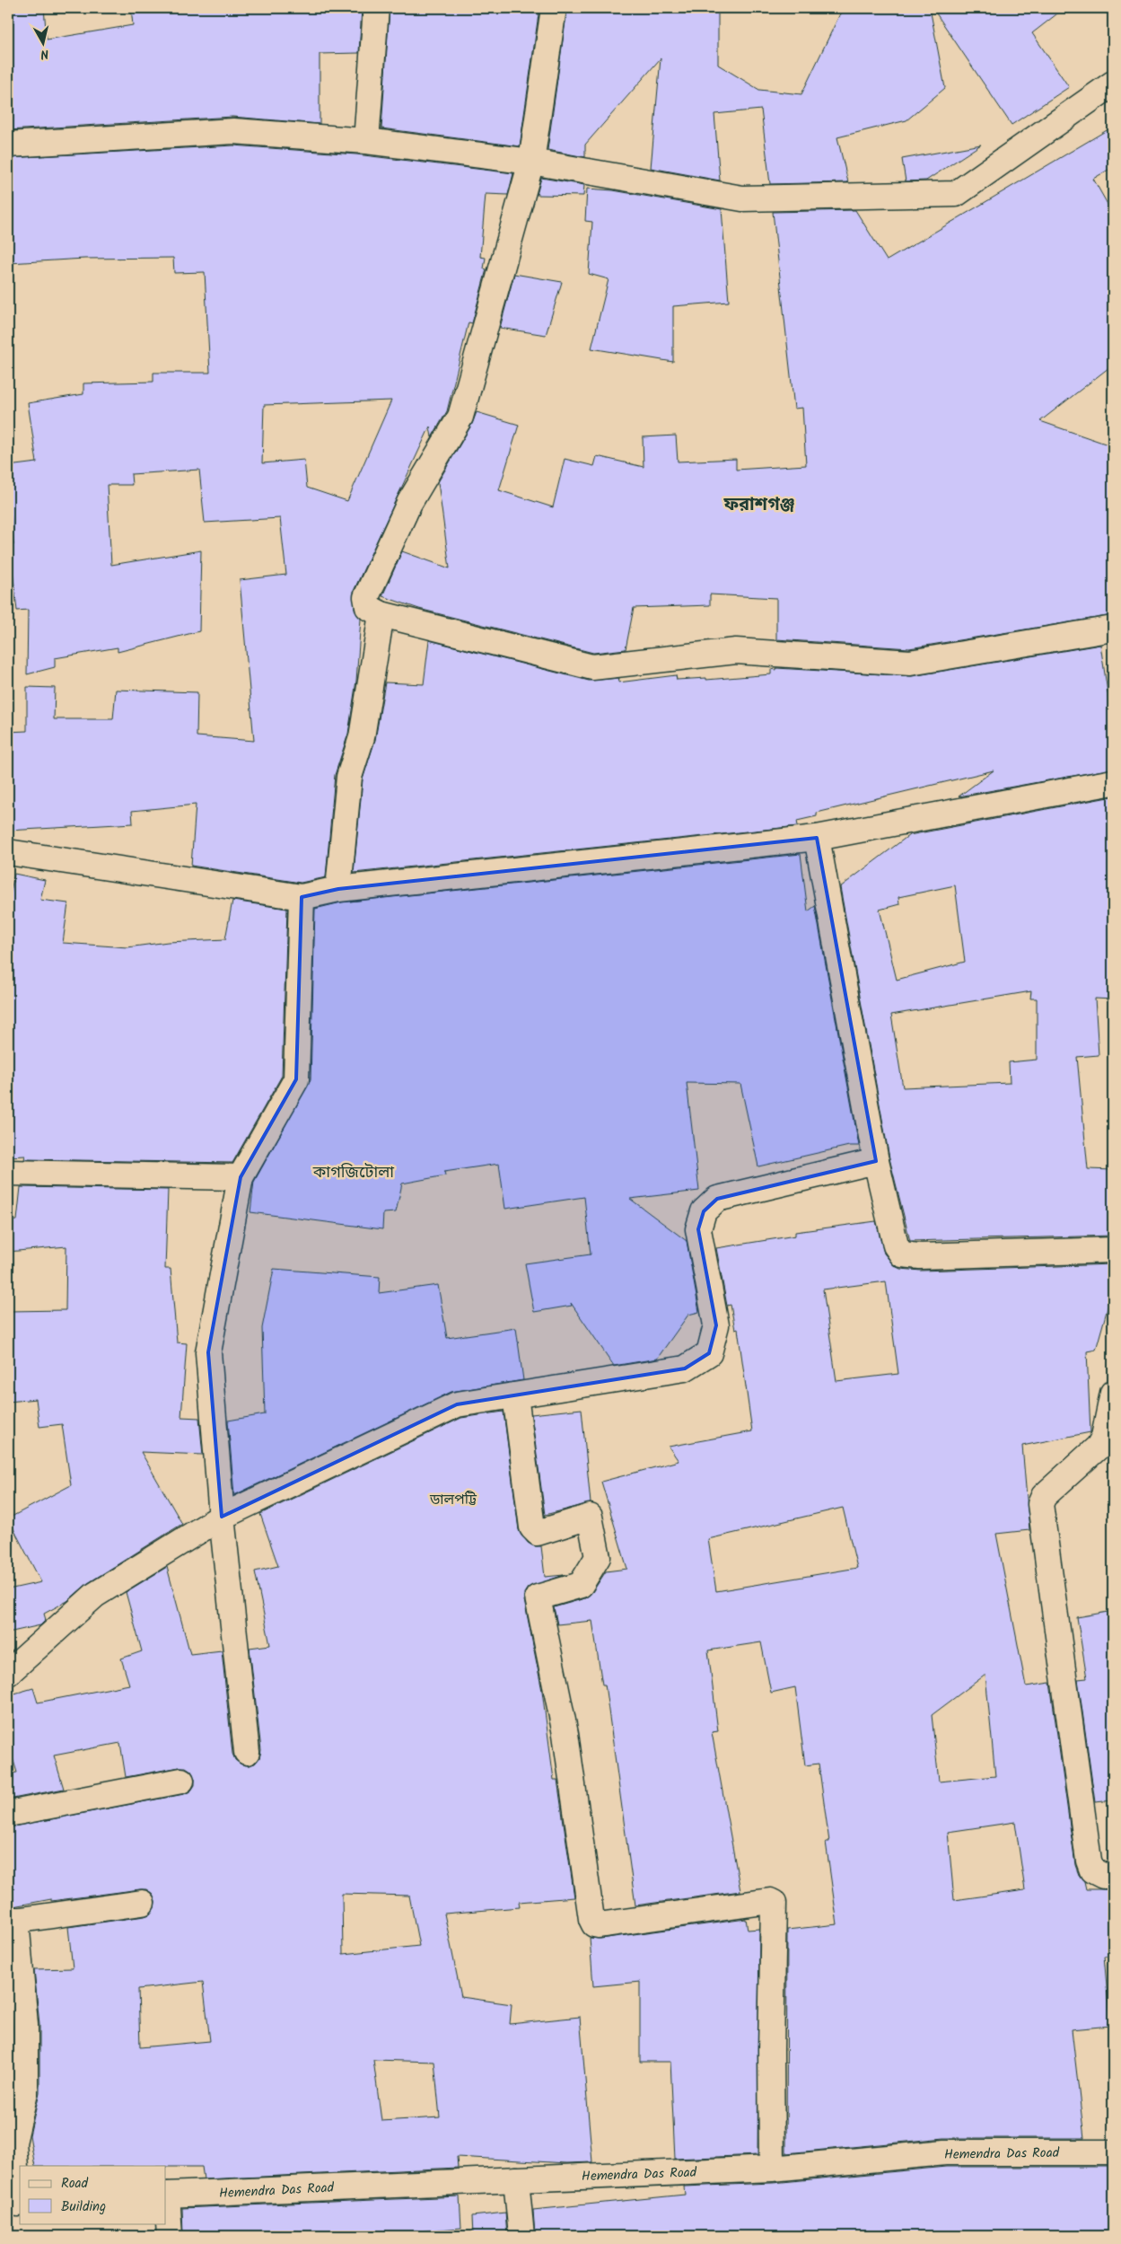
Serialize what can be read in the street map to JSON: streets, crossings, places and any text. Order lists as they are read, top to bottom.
{
  "streets": {
    "street": ["Hemendra Das Road"]
  },
  "districts": ["ফরাশগঞ্জ", "কাগজিটোলা", "ডালপট্টি"],
  "legend": ["Road", "Building"],
  "north": "bottom"
}
